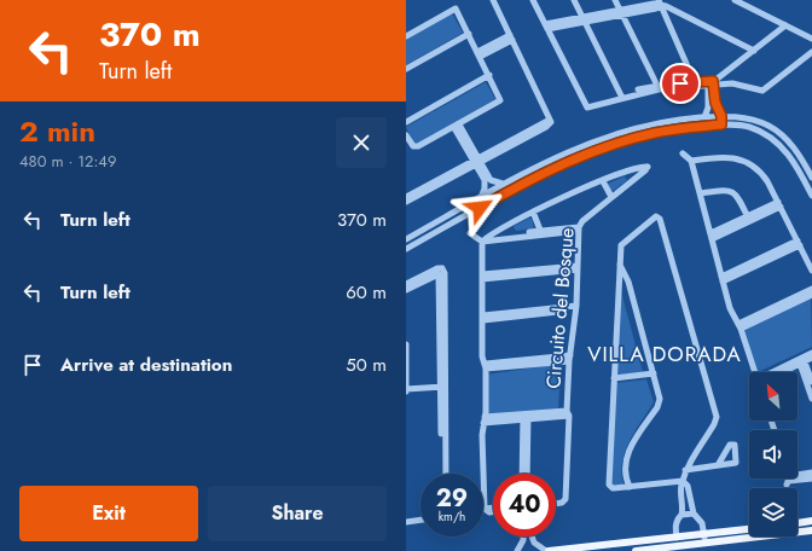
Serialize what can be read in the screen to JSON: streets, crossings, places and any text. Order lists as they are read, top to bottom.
{
  "streets": {
    "street": ["Circuito del Bosque"]
  },
  "districts": ["VILLA DORADA"],
  "north": "top left",
  "page": {
    "turn": ["370 m", "Turn left"],
    "heading": ["2 min", "480 m · 12:49"],
    "list": [
      {
        "name": "Turn left",
        "value": "370 m"
      },
      {
        "name": "Turn left",
        "value": "60 m"
      },
      {
        "name": "Arrive at destination",
        "value": "50 m"
      }
    ],
    "speed": "29 km/h",
    "limit": "40",
    "buttons": ["Exit", "Share"]
  }
}
